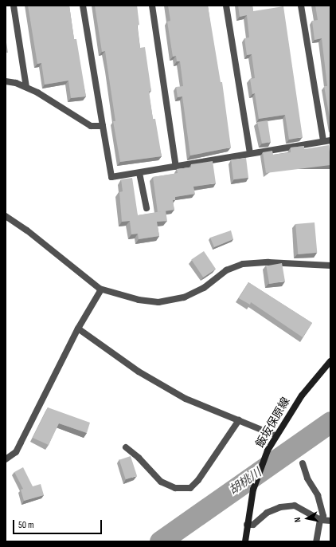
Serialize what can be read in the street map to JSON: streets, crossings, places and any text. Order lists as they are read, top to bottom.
{
  "streets": {
    "main road": ["飯坂保原線"]
  },
  "water": ["胡桃川"],
  "scale_bar": "50 m",
  "north": "left"
}
